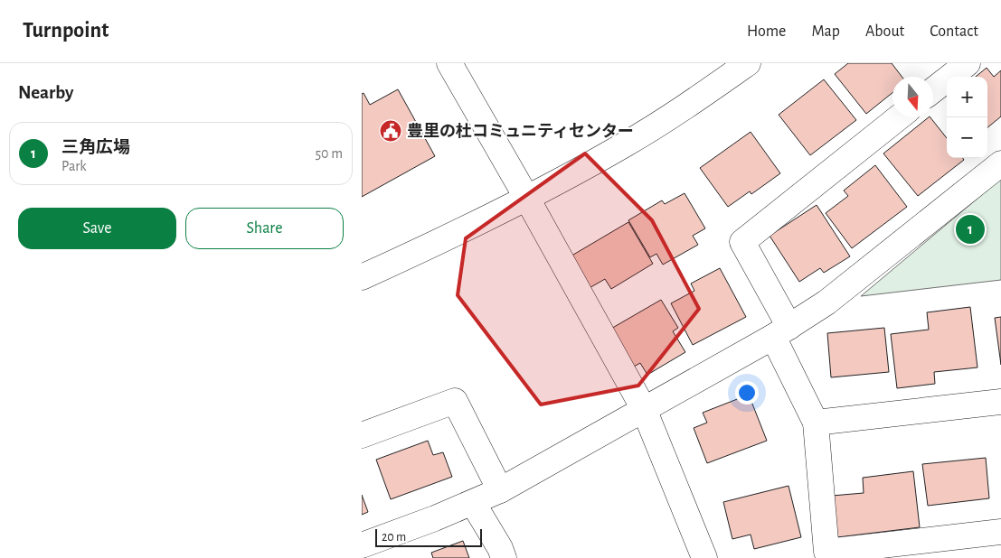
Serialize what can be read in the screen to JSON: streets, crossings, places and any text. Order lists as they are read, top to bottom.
{
  "places": {
    "public building": ["豊里の杜コミュニティセンター"]
  },
  "scale_bar": "20 m",
  "north": "bottom",
  "page": {
    "header": "Turnpoint",
    "nav": [
      "Home",
      "Map",
      "About",
      "Contact"
    ],
    "heading": "Nearby",
    "map_buttons": ["+", "−"],
    "list": [
      {
        "mark": "1",
        "name": "三角広場",
        "note": "Park",
        "value": "50 m"
      }
    ],
    "buttons": ["Save", "Share"],
    "pins": "1",
    "scale": "20 m"
  }
}
